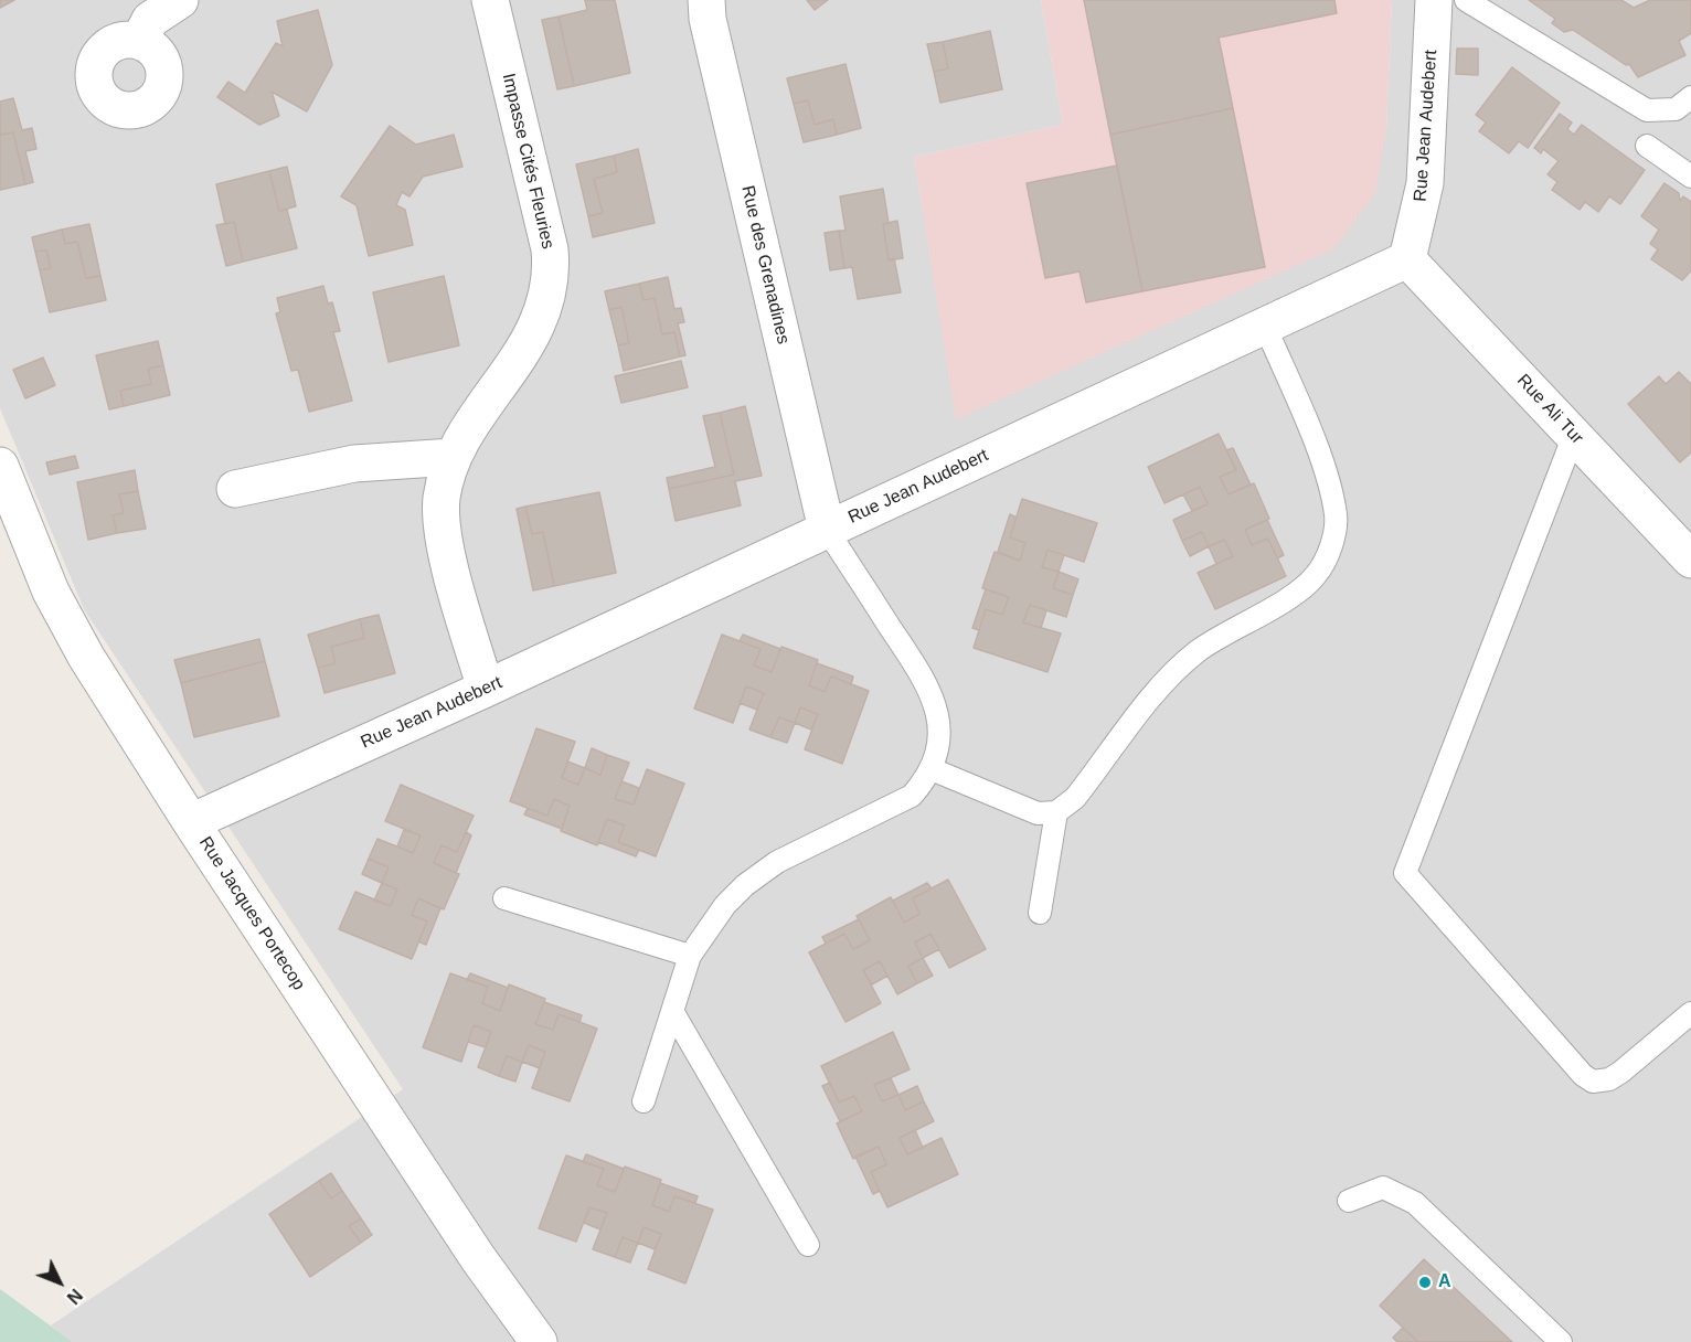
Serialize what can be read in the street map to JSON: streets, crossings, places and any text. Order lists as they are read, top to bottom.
{
  "streets": {
    "street": [
      "Rue Jean Audebert",
      "Impasse Cités Fleuries",
      "Rue des Grenadines",
      "Rue Ali Tur",
      "Rue Jacques Portecop"
    ]
  },
  "crossings": [
    ["Rue Jean Audebert", "Impasse Cités Fleuries"],
    ["Rue Jean Audebert", "Rue des Grenadines"],
    ["Rue Jean Audebert", "Rue Ali Tur"],
    ["Rue Jean Audebert", "Rue Jacques Portecop"]
  ],
  "places": ["A"],
  "north": "bottom right"
}
